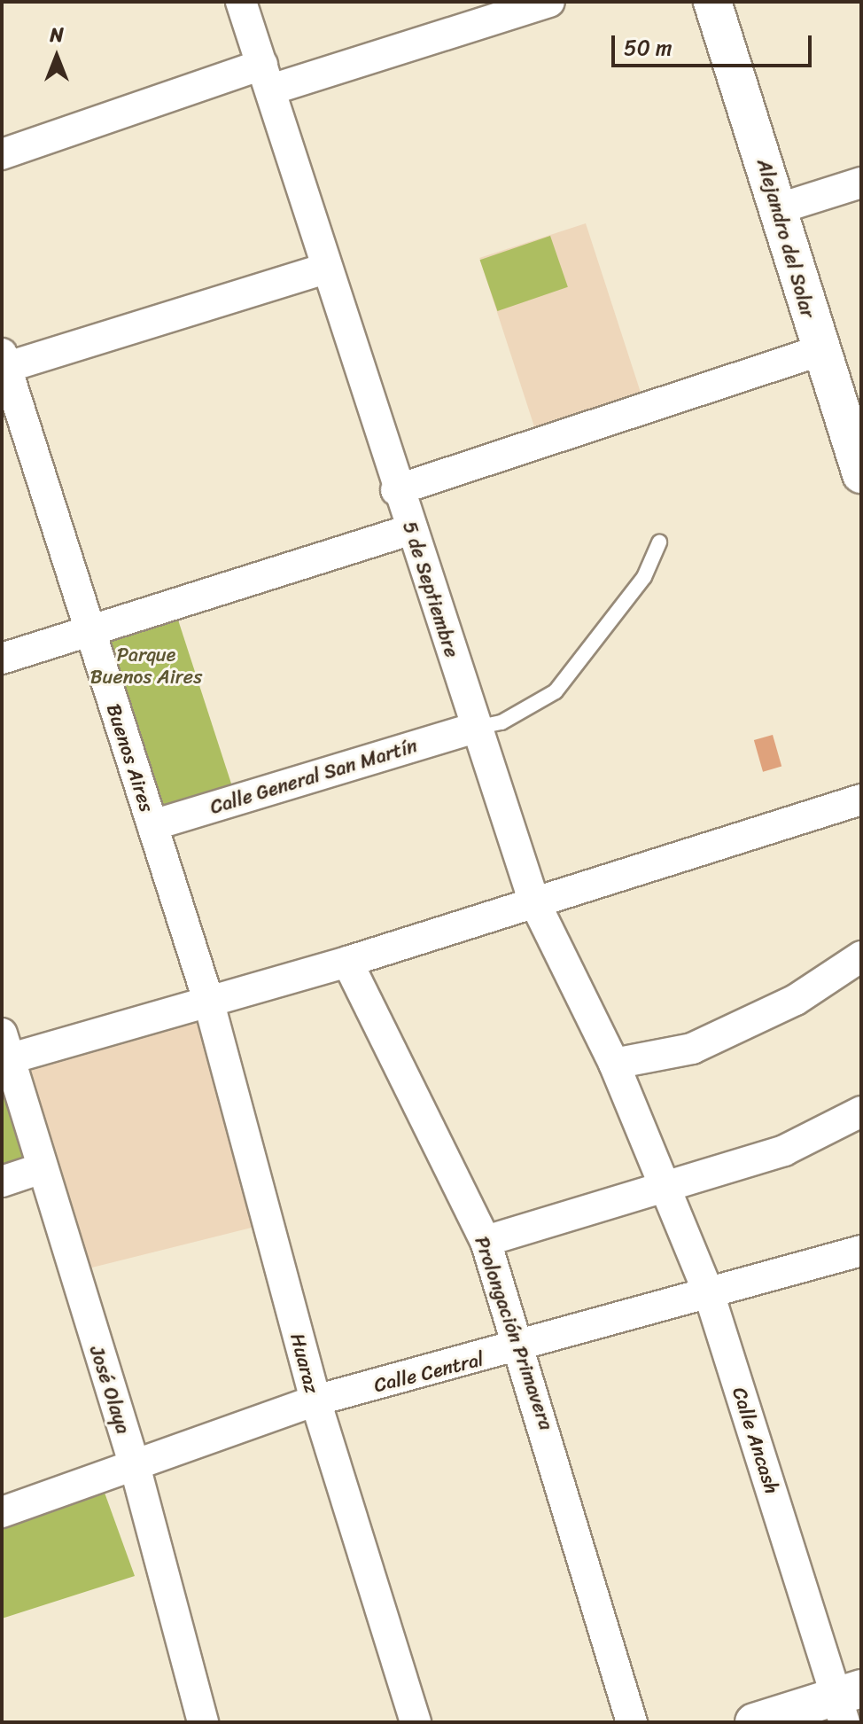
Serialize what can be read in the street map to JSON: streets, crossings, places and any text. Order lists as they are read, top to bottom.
{
  "streets": {
    "street": [
      "Alejandro del Solar",
      "5 de Septiembre",
      "Buenos Aires",
      "Calle General San Martín",
      "Prolongación Primavera",
      "Huaraz",
      "Calle Central",
      "José Olaya",
      "Calle Ancash"
    ]
  },
  "crossings": [
    ["5 de Septiembre", "Calle General San Martín"],
    ["5 de Septiembre", "Calle Ancash"],
    ["Buenos Aires", "Calle General San Martín"],
    ["Buenos Aires", "Huaraz"],
    ["Prolongación Primavera", "Calle Central"],
    ["Huaraz", "Calle Central"],
    ["Calle Central", "José Olaya"],
    ["Calle Central", "Calle Ancash"]
  ],
  "parks": ["Parque Buenos Aires"],
  "scale_bar": "50 m",
  "north": "top"
}
